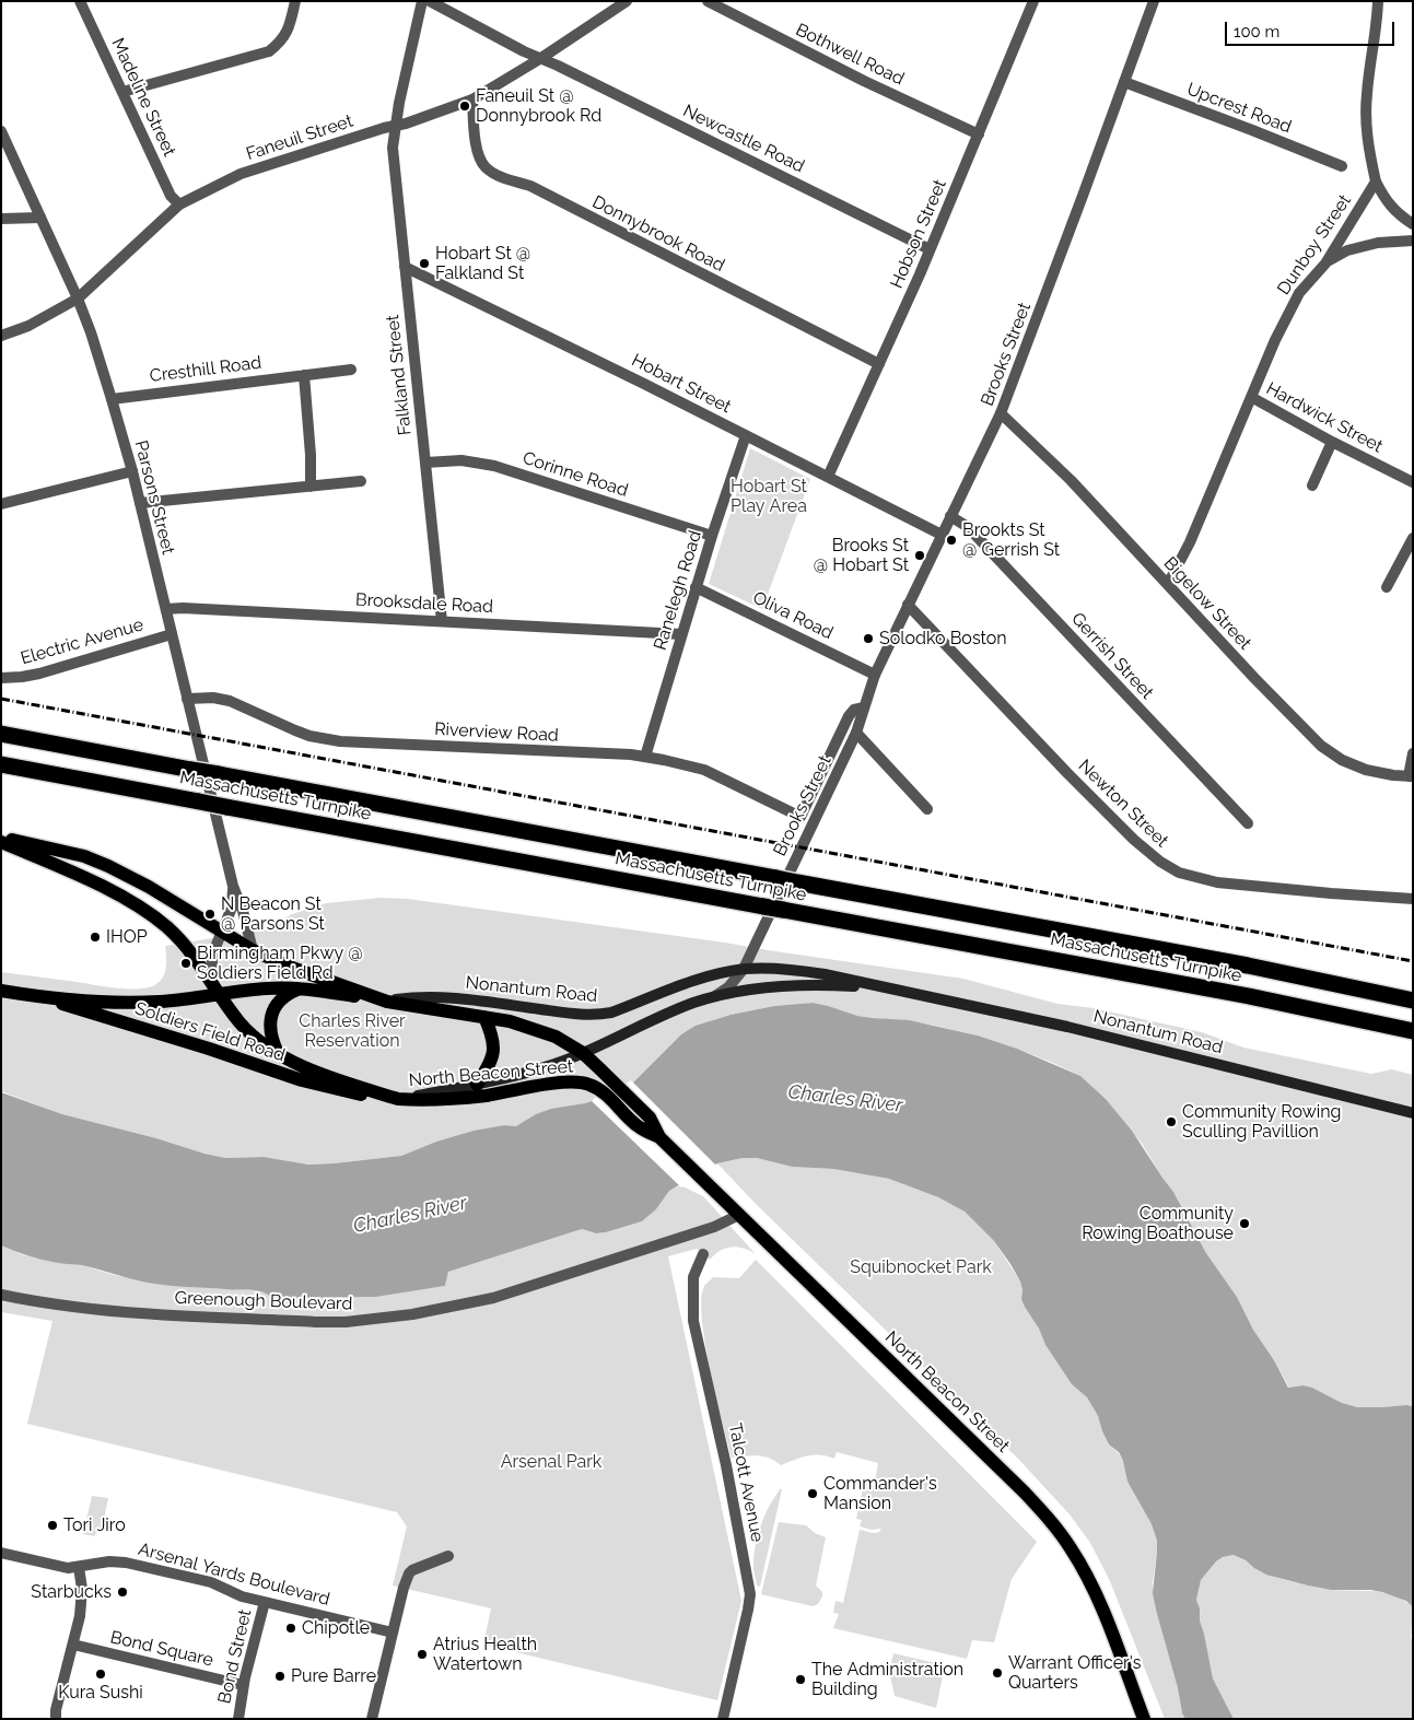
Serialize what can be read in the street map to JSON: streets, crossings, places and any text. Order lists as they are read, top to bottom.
{
  "streets": {
    "highway": ["Massachusetts Turnpike"],
    "main road": ["Nonantum Road", "Soldiers Field Road", "North Beacon Street"],
    "street": [
      "Bothwell Road",
      "Madeline Street",
      "Upcrest Road",
      "Faneuil Street",
      "Newcastle Road",
      "Donnybrook Road",
      "Hobson Street",
      "Dunboy Street",
      "Brooks Street",
      "Cresthill Road",
      "Falkland Street",
      "Hobart Street",
      "Hardwick Street",
      "Corinne Road",
      "Parsons Street",
      "Ranelegh Road",
      "Brooksdale Road",
      "Bigelow Street",
      "Oliva Road",
      "Electric Avenue",
      "Gerrish Street",
      "Riverview Road",
      "Newton Street",
      "Greenough Boulevard",
      "Talcott Avenue",
      "Arsenal Yards Boulevard",
      "Bond Square",
      "Bond Street"
    ]
  },
  "crossings": [
    ["Bothwell Road", "Hobson Street"],
    ["Madeline Street", "Faneuil Street"],
    ["Upcrest Road", "Brooks Street"],
    ["Faneuil Street", "Newcastle Road"],
    ["Faneuil Street", "Donnybrook Road"],
    ["Faneuil Street", "Falkland Street"],
    ["Faneuil Street", "Parsons Street"],
    ["Newcastle Road", "Hobson Street"],
    ["Donnybrook Road", "Hobson Street"],
    ["Hobson Street", "Hobart Street"],
    ["Dunboy Street", "Hardwick Street"],
    ["Dunboy Street", "Bigelow Street"],
    ["Brooks Street", "Hobart Street"],
    ["Brooks Street", "Bigelow Street"],
    ["Brooks Street", "Oliva Road"],
    ["Brooks Street", "Gerrish Street"],
    ["Brooks Street", "Riverview Road"],
    ["Brooks Street", "Newton Street"],
    ["Brooks Street", "Nonantum Road"],
    ["Cresthill Road", "Parsons Street"],
    ["Falkland Street", "Hobart Street"],
    ["Falkland Street", "Corinne Road"],
    ["Falkland Street", "Brooksdale Road"],
    ["Hobart Street", "Ranelegh Road"],
    ["Corinne Road", "Ranelegh Road"],
    ["Parsons Street", "Brooksdale Road"],
    ["Parsons Street", "Electric Avenue"],
    ["Parsons Street", "Riverview Road"],
    ["Parsons Street", "North Beacon Street"],
    ["Ranelegh Road", "Brooksdale Road"],
    ["Ranelegh Road", "Oliva Road"],
    ["Ranelegh Road", "Riverview Road"],
    ["Nonantum Road", "Soldiers Field Road"],
    ["Nonantum Road", "North Beacon Street"],
    ["Soldiers Field Road", "North Beacon Street"],
    ["North Beacon Street", "Greenough Boulevard"],
    ["Arsenal Yards Boulevard", "Bond Street"],
    ["Bond Square", "Bond Street"]
  ],
  "water": ["Charles River"],
  "parks": [
    "Hobart St Play Area",
    "Charles River Reservation",
    "Squibnocket Park",
    "Arsenal Park"
  ],
  "places": [
    "Faneuil St @ Donnybrook Rd",
    "Hobart St @ Falkland St",
    "Brookts St @ Gerrish St",
    "Brooks St @ Hobart St",
    "Solodko Boston",
    "N Beacon St @ Parsons St",
    "IHOP",
    "Birmingham Pkwy @ Soldiers Field Rd",
    "Community Rowing Sculling Pavillion",
    "Community Rowing Boathouse",
    "Commander's Mansion",
    "Tori Jiro",
    "Starbucks",
    "Chipotle",
    "Atrius Health Watertown",
    "Warrant Officer's Quarters",
    "Kura Sushi",
    "Pure Barre",
    "The Administration Building"
  ],
  "scale_bar": "100 m"
}
